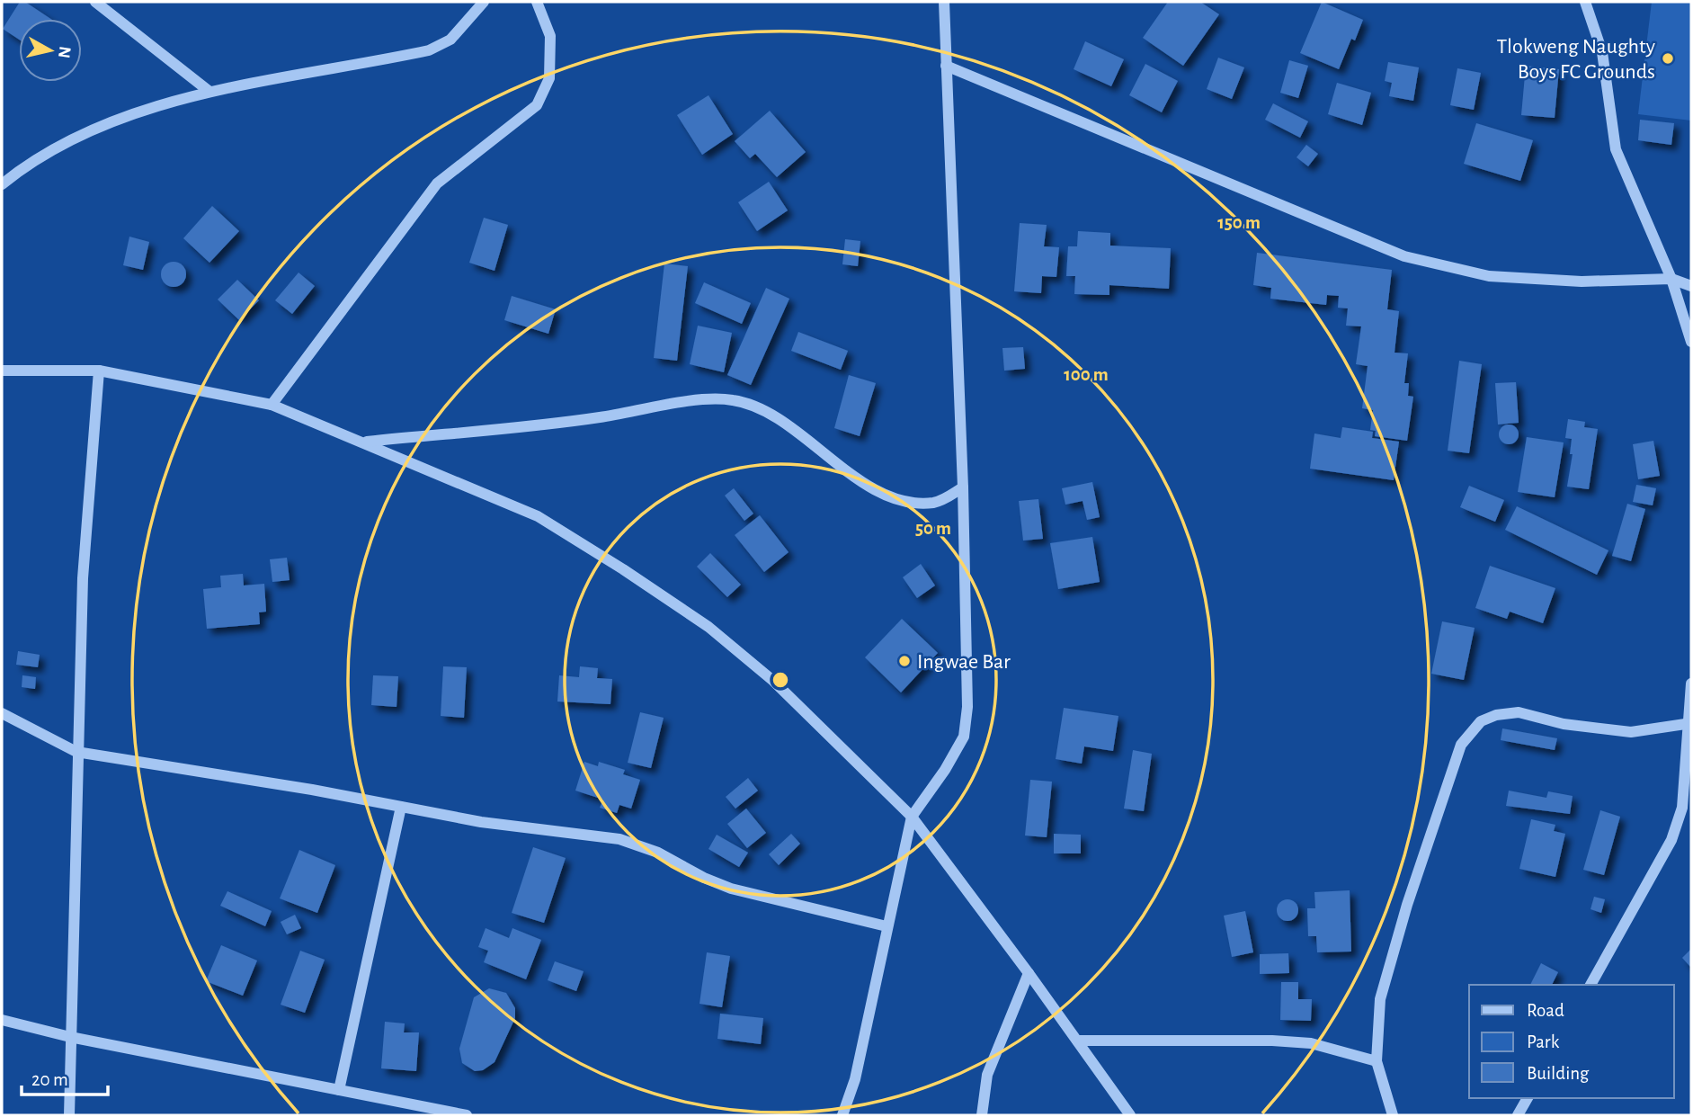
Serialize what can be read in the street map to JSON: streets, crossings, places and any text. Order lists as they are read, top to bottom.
{
  "places": ["Tlokweng Naughty Boys FC Grounds", "Ingwae Bar"],
  "legend": ["Road", "Park", "Building"],
  "scale_bar": "20 m",
  "north": "right",
  "rings": ["150 m", "100 m", "50 m"]
}
